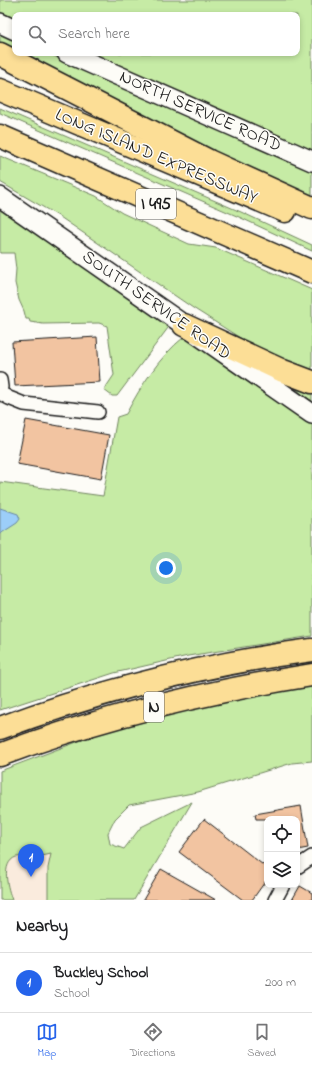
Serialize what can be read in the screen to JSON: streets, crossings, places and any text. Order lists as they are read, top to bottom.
{
  "streets": {
    "highway": ["LONG ISLAND EXPRESSWAY", "I 495", "N"],
    "main road": ["NORTH SERVICE ROAD", "SOUTH SERVICE ROAD"]
  },
  "page": {
    "search": "Search here",
    "pins": "1",
    "heading": "Nearby",
    "list": [
      {
        "mark": "1",
        "name": "Buckley School",
        "note": "School",
        "value": "200 m"
      }
    ],
    "nav": ["Map", "Directions", "Saved"]
  }
}
